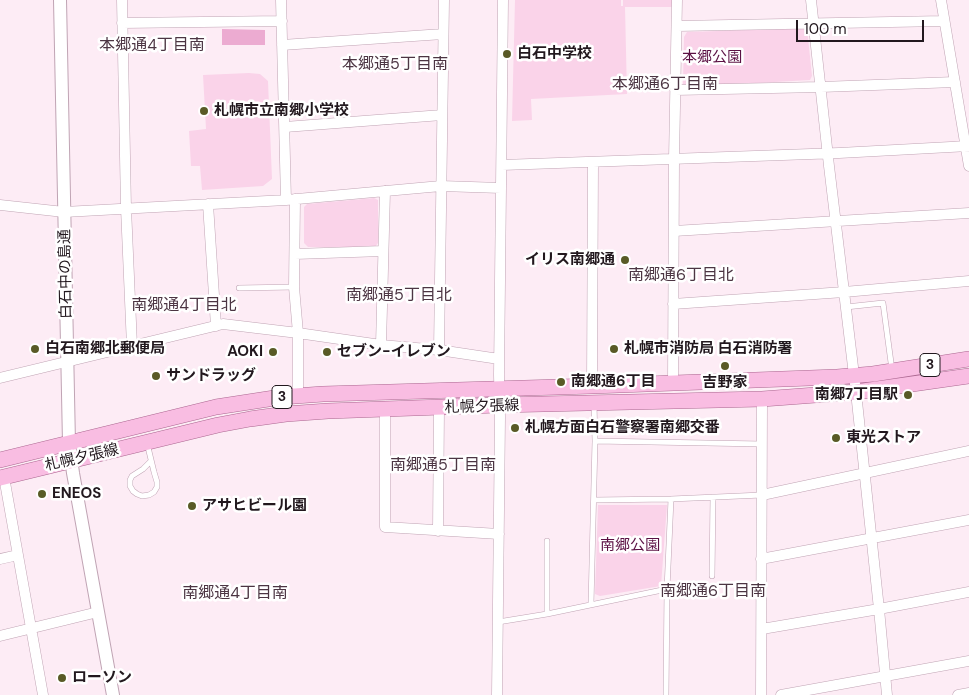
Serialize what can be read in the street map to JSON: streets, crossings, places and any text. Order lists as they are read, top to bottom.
{
  "streets": {
    "main road": ["3", "札幌夕張線"],
    "street": ["白石中の島通"]
  },
  "crossings": [
    ["白石中の島通", "札幌夕張線"]
  ],
  "districts": [
    "本郷通4丁目南",
    "本郷通5丁目南",
    "本郷通6丁目南",
    "南郷通6丁目北",
    "南郷通5丁目北",
    "南郷通4丁目北",
    "南郷通5丁目南",
    "南郷通6丁目南",
    "南郷通4丁目南"
  ],
  "parks": ["本郷公園", "南郷公園"],
  "places": [
    "白石中学校",
    "札幌市立南郷小学校",
    "イリス南郷通",
    "白石南郷北郵便局",
    "札幌市消防局 白石消防署",
    "AOKI",
    "セブン-イレブン",
    "吉野家",
    "サンドラッグ",
    "南郷通6丁目",
    "南郷7丁目駅",
    "札幌方面白石警察署南郷交番",
    "東光ストア",
    "ENEOS",
    "アサヒビール園",
    "ローソン"
  ],
  "scale_bar": "100 m"
}
